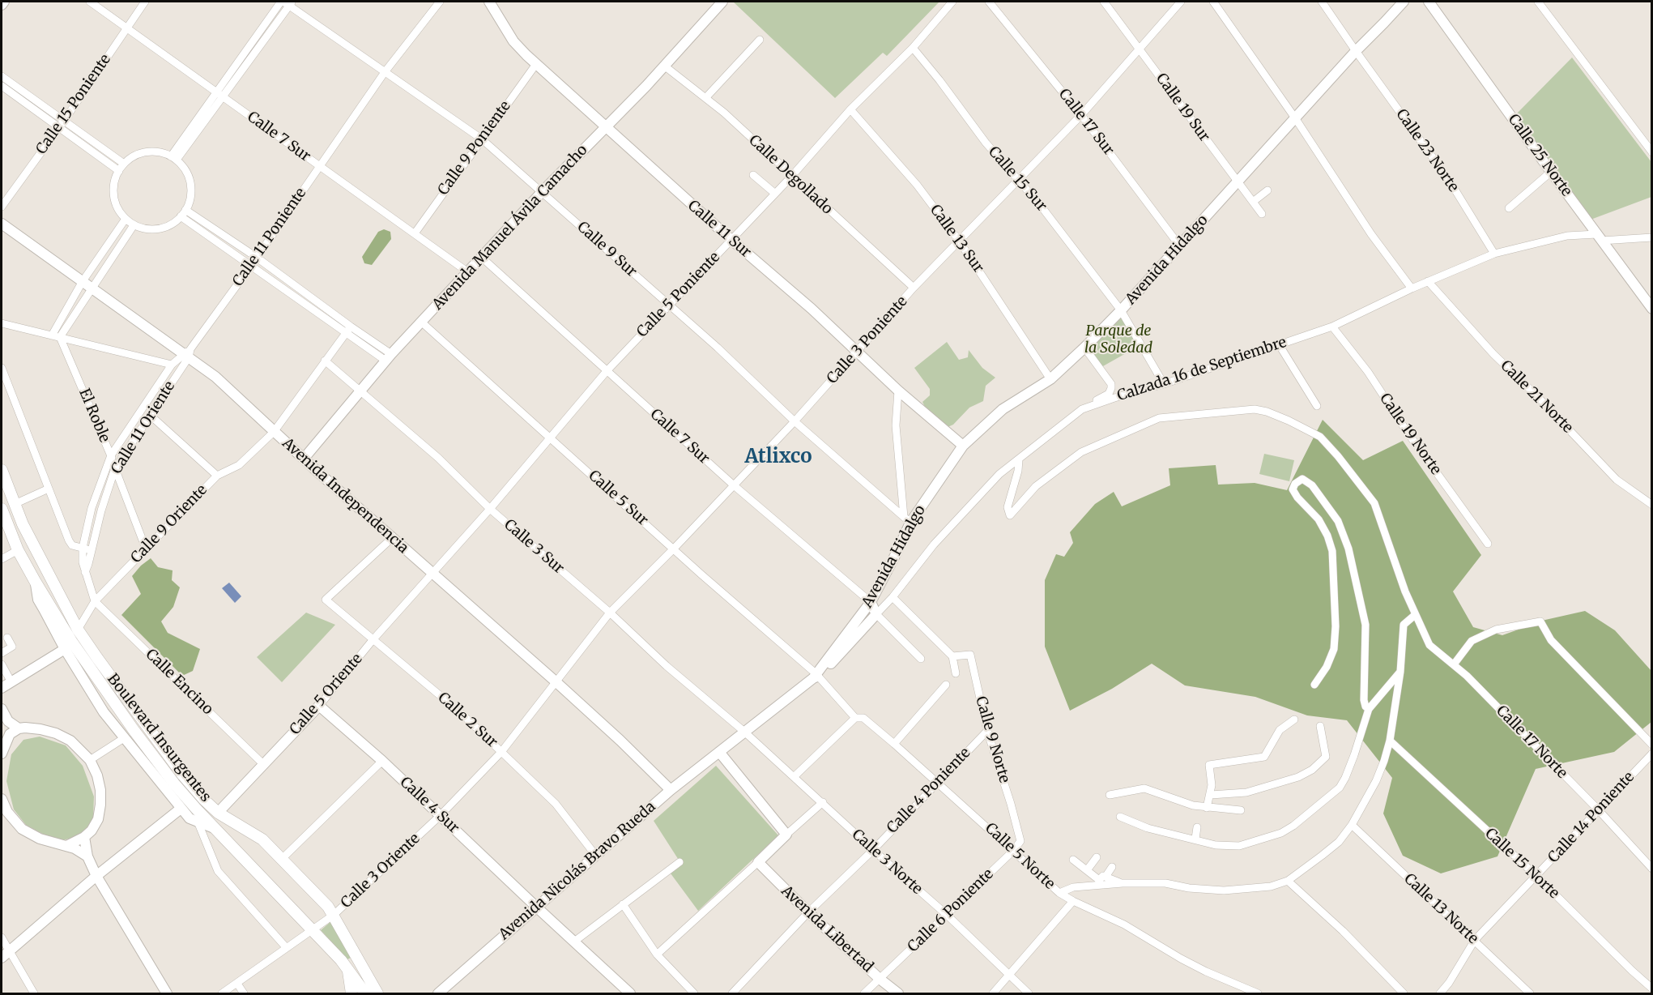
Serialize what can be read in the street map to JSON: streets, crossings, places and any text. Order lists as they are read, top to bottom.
{
  "streets": {
    "main road": ["Boulevard Insurgentes"],
    "street": [
      "Calle 15 Poniente",
      "Calle 19 Sur",
      "Calle 17 Sur",
      "Calle 7 Sur",
      "Calle 9 Poniente",
      "Calle 23 Norte",
      "Calle 25 Norte",
      "Calle Degollado",
      "Calle 15 Sur",
      "Avenida Manuel Ávila Camacho",
      "Calle 11 Sur",
      "Calle 11 Poniente",
      "Calle 13 Sur",
      "Calle 9 Sur",
      "Avenida Hidalgo",
      "Calle 5 Poniente",
      "Calle 3 Poniente",
      "Calzada 16 de Septiembre",
      "Calle 21 Norte",
      "El Roble",
      "Calle 11 Oriente",
      "Calle 19 Norte",
      "Avenida Independencia",
      "Calle 5 Sur",
      "Calle 9 Oriente",
      "Calle 3 Sur",
      "Calle Encino",
      "Calle 5 Oriente",
      "Calle 2 Sur",
      "Calle 9 Norte",
      "Calle 17 Norte",
      "Calle 4 Poniente",
      "Calle 4 Sur",
      "Calle 14 Poniente",
      "Calle 5 Norte",
      "Calle 3 Norte",
      "Calle 15 Norte",
      "Calle 3 Oriente",
      "Avenida Nicolás Bravo Rueda",
      "Calle 13 Norte",
      "Calle 6 Poniente",
      "Avenida Libertad"
    ]
  },
  "crossings": [
    ["Calle 15 Poniente", "Calle 7 Sur"],
    ["Calle 19 Sur", "Avenida Hidalgo"],
    ["Calle 19 Sur", "Calle 3 Poniente"],
    ["Calle 17 Sur", "Avenida Hidalgo"],
    ["Calle 17 Sur", "Calle 3 Poniente"],
    ["Calle 7 Sur", "Calle 9 Poniente"],
    ["Calle 7 Sur", "Avenida Manuel Ávila Camacho"],
    ["Calle 7 Sur", "Calle 11 Poniente"],
    ["Calle 7 Sur", "Avenida Hidalgo"],
    ["Calle 7 Sur", "Calle 5 Poniente"],
    ["Calle 7 Sur", "Calle 3 Poniente"],
    ["Calle 7 Sur", "Calzada 16 de Septiembre"],
    ["Calle 9 Poniente", "Calle 11 Sur"],
    ["Calle 9 Poniente", "Calle 9 Sur"],
    ["Calle 23 Norte", "Avenida Hidalgo"],
    ["Calle 23 Norte", "Calzada 16 de Septiembre"],
    ["Calle 25 Norte", "Calzada 16 de Septiembre"],
    ["Calle Degollado", "Avenida Manuel Ávila Camacho"],
    ["Calle Degollado", "Calle 5 Poniente"],
    ["Calle Degollado", "Calle 3 Poniente"],
    ["Calle 15 Sur", "Avenida Hidalgo"],
    ["Calle 15 Sur", "Calle 5 Poniente"],
    ["Calle 15 Sur", "Calle 3 Poniente"],
    ["Avenida Manuel Ávila Camacho", "Calle 11 Sur"],
    ["Avenida Manuel Ávila Camacho", "Calle 9 Sur"],
    ["Avenida Manuel Ávila Camacho", "Avenida Independencia"],
    ["Avenida Manuel Ávila Camacho", "Calle 5 Sur"],
    ["Avenida Manuel Ávila Camacho", "Calle 3 Sur"],
    ["Calle 11 Sur", "Avenida Hidalgo"],
    ["Calle 11 Sur", "Calle 5 Poniente"],
    ["Calle 11 Sur", "Calle 3 Poniente"],
    ["Calle 11 Poniente", "Calle 9 Sur"],
    ["Calle 11 Poniente", "Calle 11 Oriente"],
    ["Calle 11 Poniente", "Avenida Independencia"],
    ["Calle 13 Sur", "Avenida Hidalgo"],
    ["Calle 13 Sur", "Calle 5 Poniente"],
    ["Calle 13 Sur", "Calle 3 Poniente"],
    ["Calle 9 Sur", "Avenida Hidalgo"],
    ["Calle 9 Sur", "Calle 5 Poniente"],
    ["Calle 9 Sur", "Calle 3 Poniente"],
    ["Avenida Hidalgo", "Calzada 16 de Septiembre"],
    ["Avenida Hidalgo", "Calle 5 Sur"],
    ["Avenida Hidalgo", "Calle 3 Sur"],
    ["Avenida Hidalgo", "Calle 5 Norte"],
    ["Avenida Hidalgo", "Calle 3 Norte"],
    ["Avenida Hidalgo", "Avenida Nicolás Bravo Rueda"],
    ["Calle 5 Poniente", "Avenida Independencia"],
    ["Calle 5 Poniente", "Calle 5 Sur"],
    ["Calle 5 Poniente", "Calle 3 Sur"],
    ["Calle 5 Poniente", "Calle 5 Oriente"],
    ["Calle 3 Poniente", "Avenida Independencia"],
    ["Calle 3 Poniente", "Calle 5 Sur"],
    ["Calle 3 Poniente", "Calle 3 Sur"],
    ["Calle 3 Poniente", "Calle 3 Oriente"],
    ["Calzada 16 de Septiembre", "Calle 21 Norte"],
    ["Calzada 16 de Septiembre", "Calle 19 Norte"],
    ["Calzada 16 de Septiembre", "Calle 17 Norte"],
    ["El Roble", "Calle 11 Oriente"],
    ["El Roble", "Calle 9 Oriente"],
    ["Calle 11 Oriente", "Avenida Independencia"],
    ["Avenida Independencia", "Calle 9 Oriente"],
    ["Avenida Independencia", "Calle 5 Oriente"],
    ["Avenida Independencia", "Calle 2 Sur"],
    ["Avenida Independencia", "Calle 3 Oriente"],
    ["Avenida Independencia", "Avenida Nicolás Bravo Rueda"],
    ["Calle 5 Sur", "Calle 5 Norte"],
    ["Calle 9 Oriente", "Calle Encino"],
    ["Calle 9 Oriente", "Boulevard Insurgentes"],
    ["Calle 3 Sur", "Calle 3 Norte"],
    ["Calle Encino", "Calle 5 Oriente"],
    ["Calle 5 Oriente", "Calle 2 Sur"],
    ["Calle 5 Oriente", "Boulevard Insurgentes"],
    ["Calle 5 Oriente", "Calle 4 Sur"],
    ["Calle 2 Sur", "Calle 3 Oriente"],
    ["Calle 2 Sur", "Avenida Nicolás Bravo Rueda"],
    ["Boulevard Insurgentes", "Calle 3 Oriente"],
    ["Calle 9 Norte", "Calle 4 Poniente"],
    ["Calle 9 Norte", "Calle 6 Poniente"],
    ["Calle 17 Norte", "Calle 14 Poniente"],
    ["Calle 4 Poniente", "Calle 5 Norte"],
    ["Calle 4 Poniente", "Calle 3 Norte"],
    ["Calle 4 Poniente", "Avenida Libertad"],
    ["Calle 4 Sur", "Calle 3 Oriente"],
    ["Calle 4 Sur", "Avenida Nicolás Bravo Rueda"],
    ["Calle 14 Poniente", "Calle 15 Norte"],
    ["Calle 14 Poniente", "Calle 13 Norte"],
    ["Calle 5 Norte", "Calle 6 Poniente"],
    ["Calle 3 Norte", "Calle 6 Poniente"],
    ["Calle 6 Poniente", "Avenida Libertad"]
  ],
  "districts": ["Atlixco"],
  "parks": ["Parque de la Soledad"]
}
